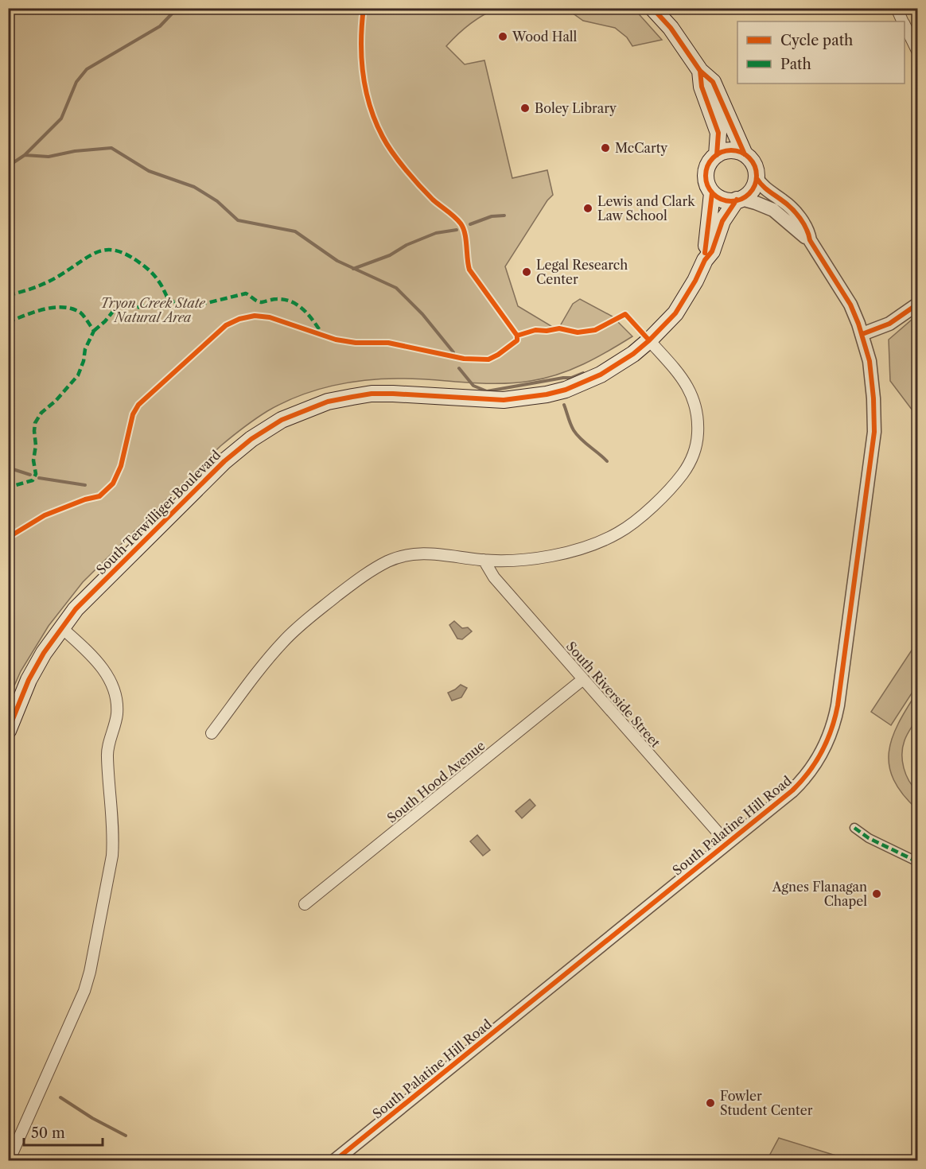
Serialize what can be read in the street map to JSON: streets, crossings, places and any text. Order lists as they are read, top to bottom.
{
  "streets": {
    "main road": ["South Terwilliger Boulevard"],
    "street": ["South Riverside Street", "South Hood Avenue", "South Palatine Hill Road"]
  },
  "crossings": [
    ["South Riverside Street", "South Hood Avenue"],
    ["South Riverside Street", "South Palatine Hill Road"]
  ],
  "parks": ["Tryon Creek State Natural Area"],
  "places": [
    "Wood Hall",
    "Boley Library",
    "McCarty",
    "Lewis and Clark Law School",
    "Legal Research Center",
    "Agnes Flanagan Chapel",
    "Fowler Student Center"
  ],
  "legend": ["Cycle path", "Path"],
  "scale_bar": "50 m"
}
